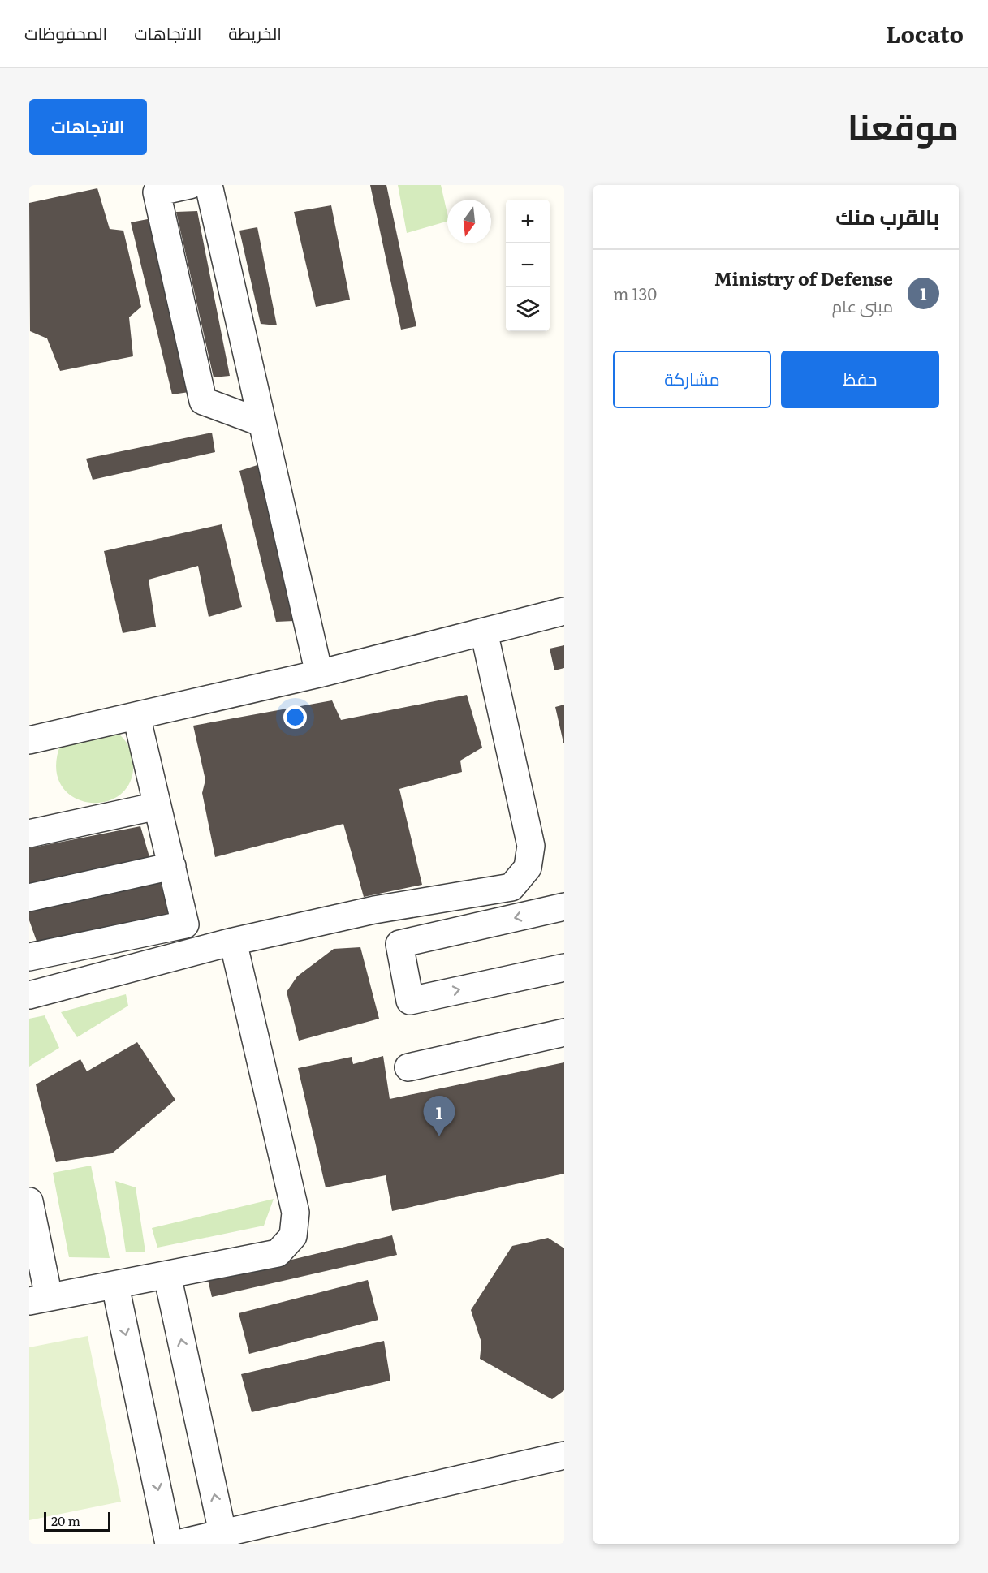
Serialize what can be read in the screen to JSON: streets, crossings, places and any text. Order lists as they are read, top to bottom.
{
  "scale_bar": "20 m",
  "north": "bottom",
  "page": {
    "header": "Locato",
    "nav": ["الخريطة", "الاتجاهات", "المحفوظات"],
    "title": "موقعنا",
    "buttons": [
      "الاتجاهات",
      ["حفظ", "مشاركة"]
    ],
    "heading": "بالقرب منك",
    "map_buttons": ["+", "−"],
    "list": [
      {
        "mark": "1",
        "name": "Ministry of Defense",
        "note": "مبنى عام",
        "value": "130 m"
      }
    ],
    "pins": "1",
    "scale": "20 m"
  }
}
